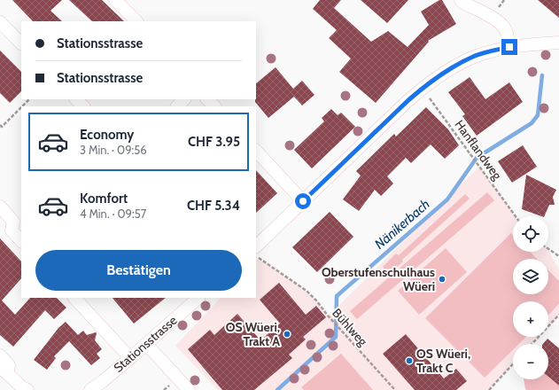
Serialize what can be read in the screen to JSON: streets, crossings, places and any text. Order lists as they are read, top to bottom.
{
  "streets": {
    "street": ["Stationsstrasse"],
    "path": ["Hanflandweg", "Bühlweg"]
  },
  "water": ["Nänikerbach"],
  "places": ["Oberstufenschulhaus Wüeri", "OS Wüeri, Trakt A", "OS Wüeri, Trakt C"],
  "page": {
    "banner": ["Stationsstrasse", "Stationsstrasse"],
    "list": [
      {
        "name": "Economy",
        "note": "3 Min. · 09:56",
        "value": "CHF 3.95"
      },
      {
        "name": "Komfort",
        "note": "4 Min. · 09:57",
        "value": "CHF 5.34"
      }
    ],
    "map_buttons": ["+", "−"],
    "buttons": "Bestätigen"
  }
}
